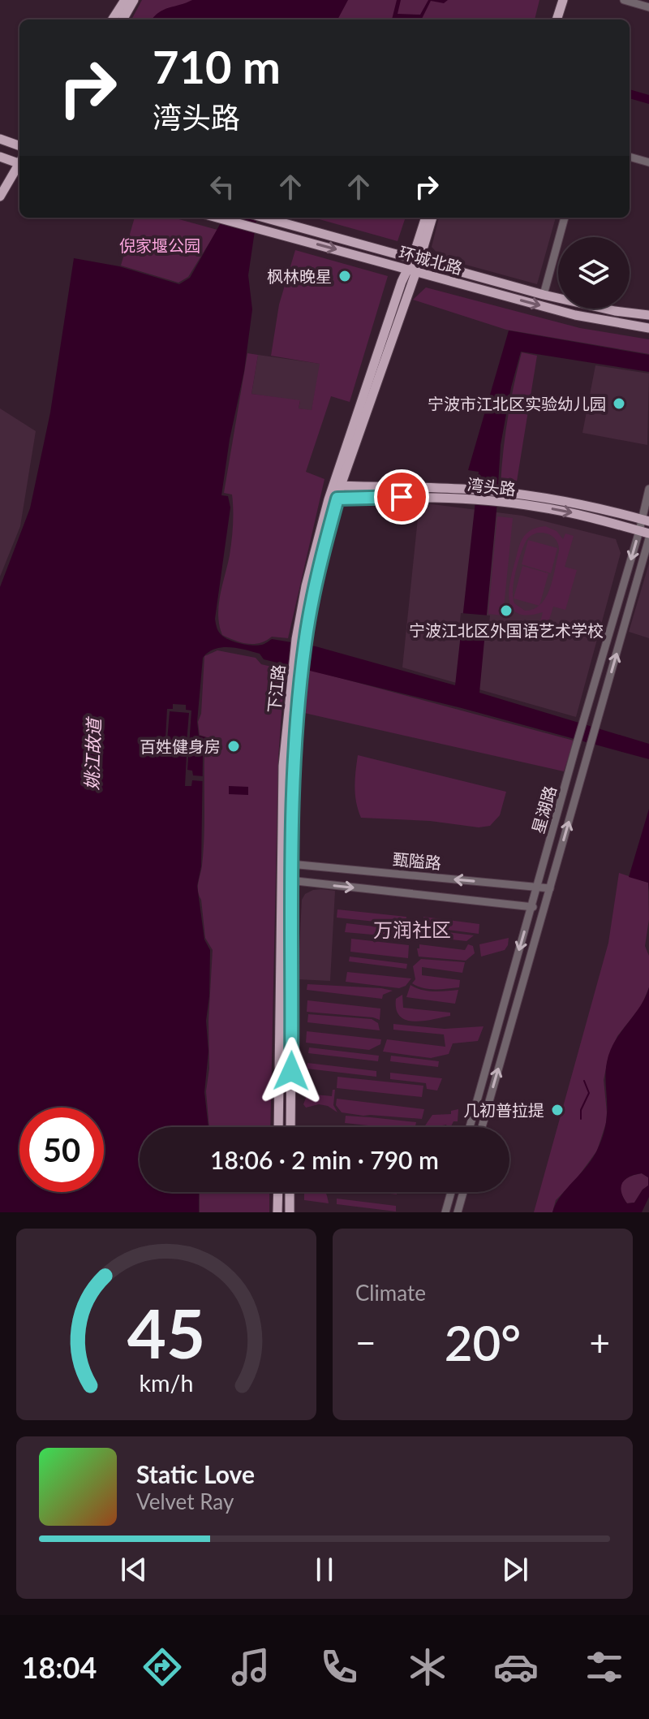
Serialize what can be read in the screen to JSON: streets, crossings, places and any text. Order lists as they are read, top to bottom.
{
  "streets": {
    "main road": ["环城北路", "湾头路", "下江路"],
    "street": ["星湖路", "甄隘路"]
  },
  "crossings": [
    ["环城北路", "下江路"],
    ["湾头路", "下江路"],
    ["湾头路", "星湖路"],
    ["下江路", "甄隘路"],
    ["星湖路", "甄隘路"]
  ],
  "districts": ["万润社区"],
  "water": ["姚江故道"],
  "parks": ["倪家堰公园"],
  "places": [
    "枫林晚星",
    "宁波市江北区实验幼儿园",
    "宁波江北区外国语艺术学校",
    "百姓健身房",
    "几初普拉提"
  ],
  "page": {
    "turn": ["710 m", "湾头路"],
    "limit": "50",
    "trip": "18:06 · 2 min · 790 m",
    "tile": "Climate",
    "heat": ["−", "20°", "+"],
    "song": ["Static Love", "Velvet Ray"],
    "tabs": "18:04",
    "gauge": ["45", "km/h"]
  }
}
